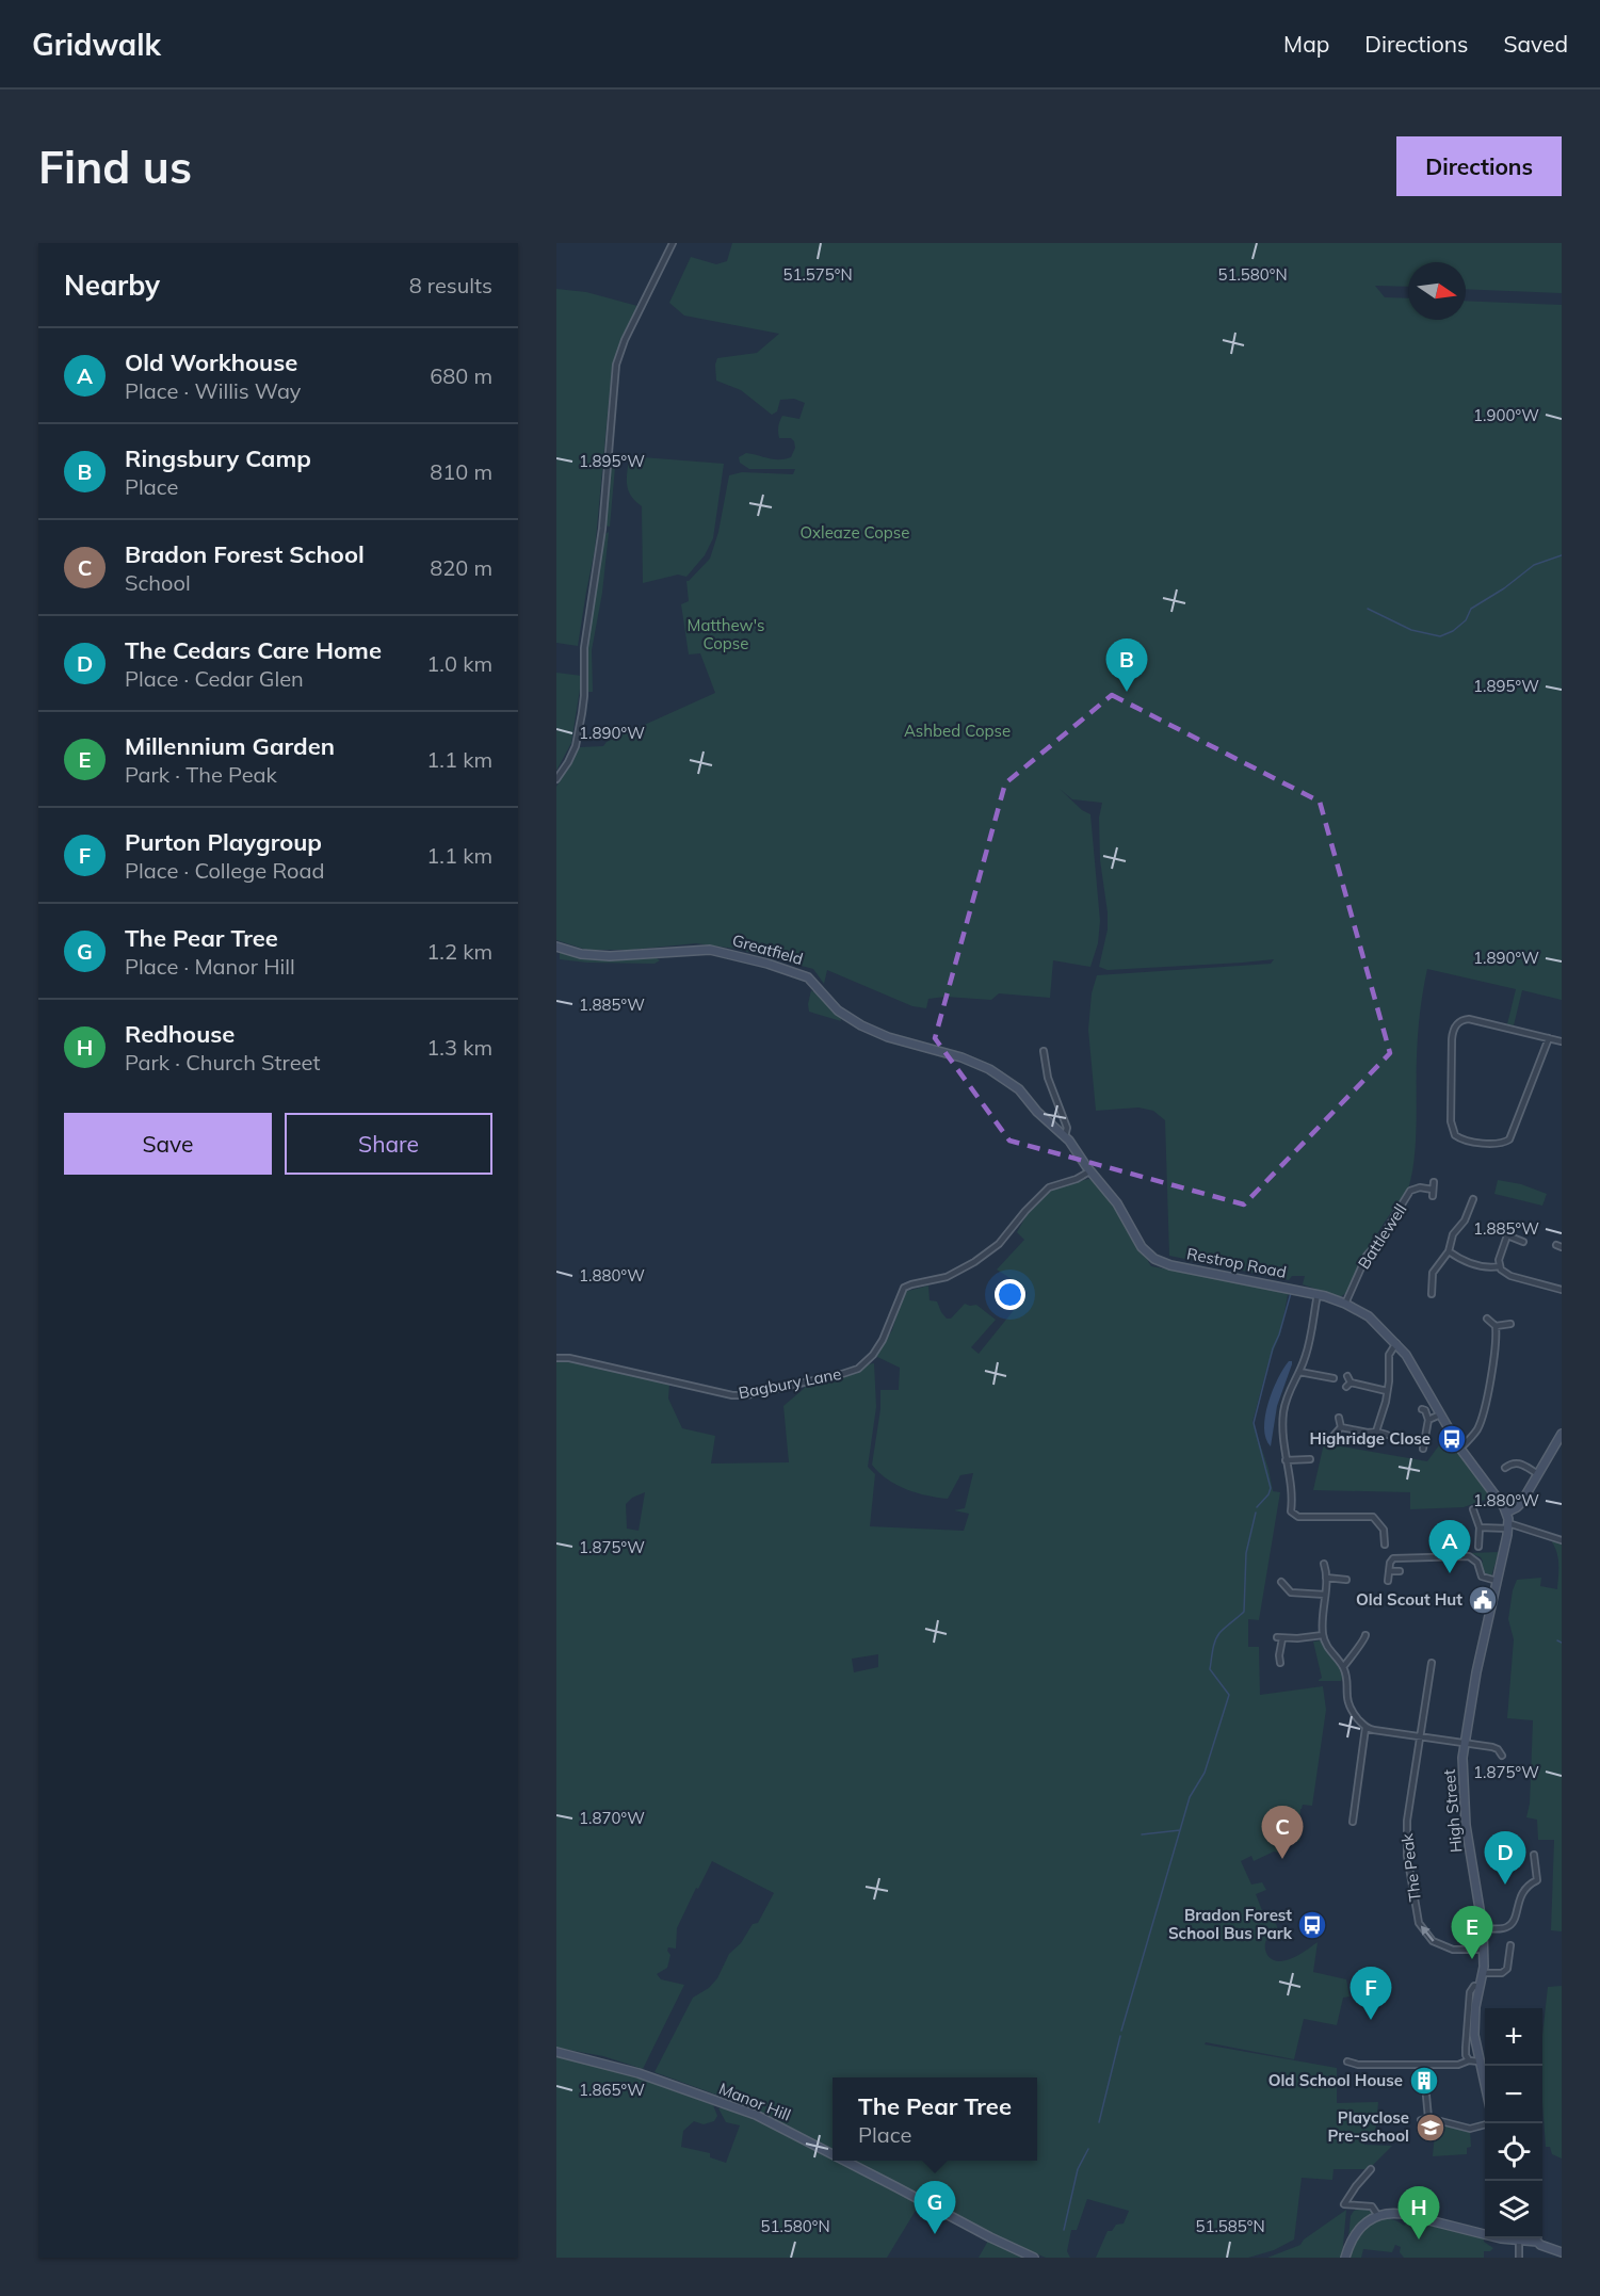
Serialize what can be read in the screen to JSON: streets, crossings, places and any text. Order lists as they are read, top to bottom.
{
  "streets": {
    "street": [
      "Greatfield",
      "Battlewell",
      "Restrop Road",
      "Bagbury Lane",
      "High Street",
      "The Peak",
      "Manor Hill"
    ]
  },
  "crossings": [
    ["Greatfield", "Restrop Road"],
    ["Battlewell", "Restrop Road"],
    ["Restrop Road", "Bagbury Lane"],
    ["Restrop Road", "High Street"],
    ["High Street", "The Peak"]
  ],
  "one_way": ["The Peak"],
  "parks": ["Oxleaze Copse", "Matthew's Copse", "Ashbed Copse"],
  "places": {
    "bus stop": ["Highridge Close", "Bradon Forest School Bus Park"],
    "public building": ["Old Scout Hut"],
    "building": ["Old School House"],
    "school or university": ["Playclose Pre-school"]
  },
  "north": "right",
  "page": {
    "header": "Gridwalk",
    "nav": ["Map", "Directions", "Saved"],
    "buttons": [
      "Directions",
      ["Save", "Share"]
    ],
    "title": "Find us",
    "heading": ["Nearby", "8 results"],
    "list": [
      {
        "mark": "A",
        "name": "Old Workhouse",
        "note": "Place · Willis Way",
        "value": "680 m"
      },
      {
        "mark": "B",
        "name": "Ringsbury Camp",
        "note": "Place",
        "value": "810 m"
      },
      {
        "mark": "C",
        "name": "Bradon Forest School",
        "note": "School",
        "value": "820 m"
      },
      {
        "mark": "D",
        "name": "The Cedars Care Home",
        "note": "Place · Cedar Glen",
        "value": "1.0 km"
      },
      {
        "mark": "E",
        "name": "Millennium Garden",
        "note": "Park · The Peak",
        "value": "1.1 km"
      },
      {
        "mark": "F",
        "name": "Purton Playgroup",
        "note": "Place · College Road",
        "value": "1.1 km"
      },
      {
        "mark": "G",
        "name": "The Pear Tree",
        "note": "Place · Manor Hill",
        "value": "1.2 km"
      },
      {
        "mark": "H",
        "name": "Redhouse",
        "note": "Park · Church Street",
        "value": "1.3 km"
      }
    ],
    "pins": [
      "B",
      "A",
      "C",
      "D",
      "E",
      "F",
      "G",
      "H"
    ],
    "map_buttons": ["+", "−"],
    "popup": ["The Pear Tree", "Place"]
  },
  "coordinates": [
    "51.575°N",
    "51.580°N",
    "1.900°W",
    "1.895°W",
    "1.890°W",
    "1.885°W",
    "1.880°W",
    "1.875°W",
    "1.870°W",
    "1.865°W",
    "51.585°N"
  ]
}
